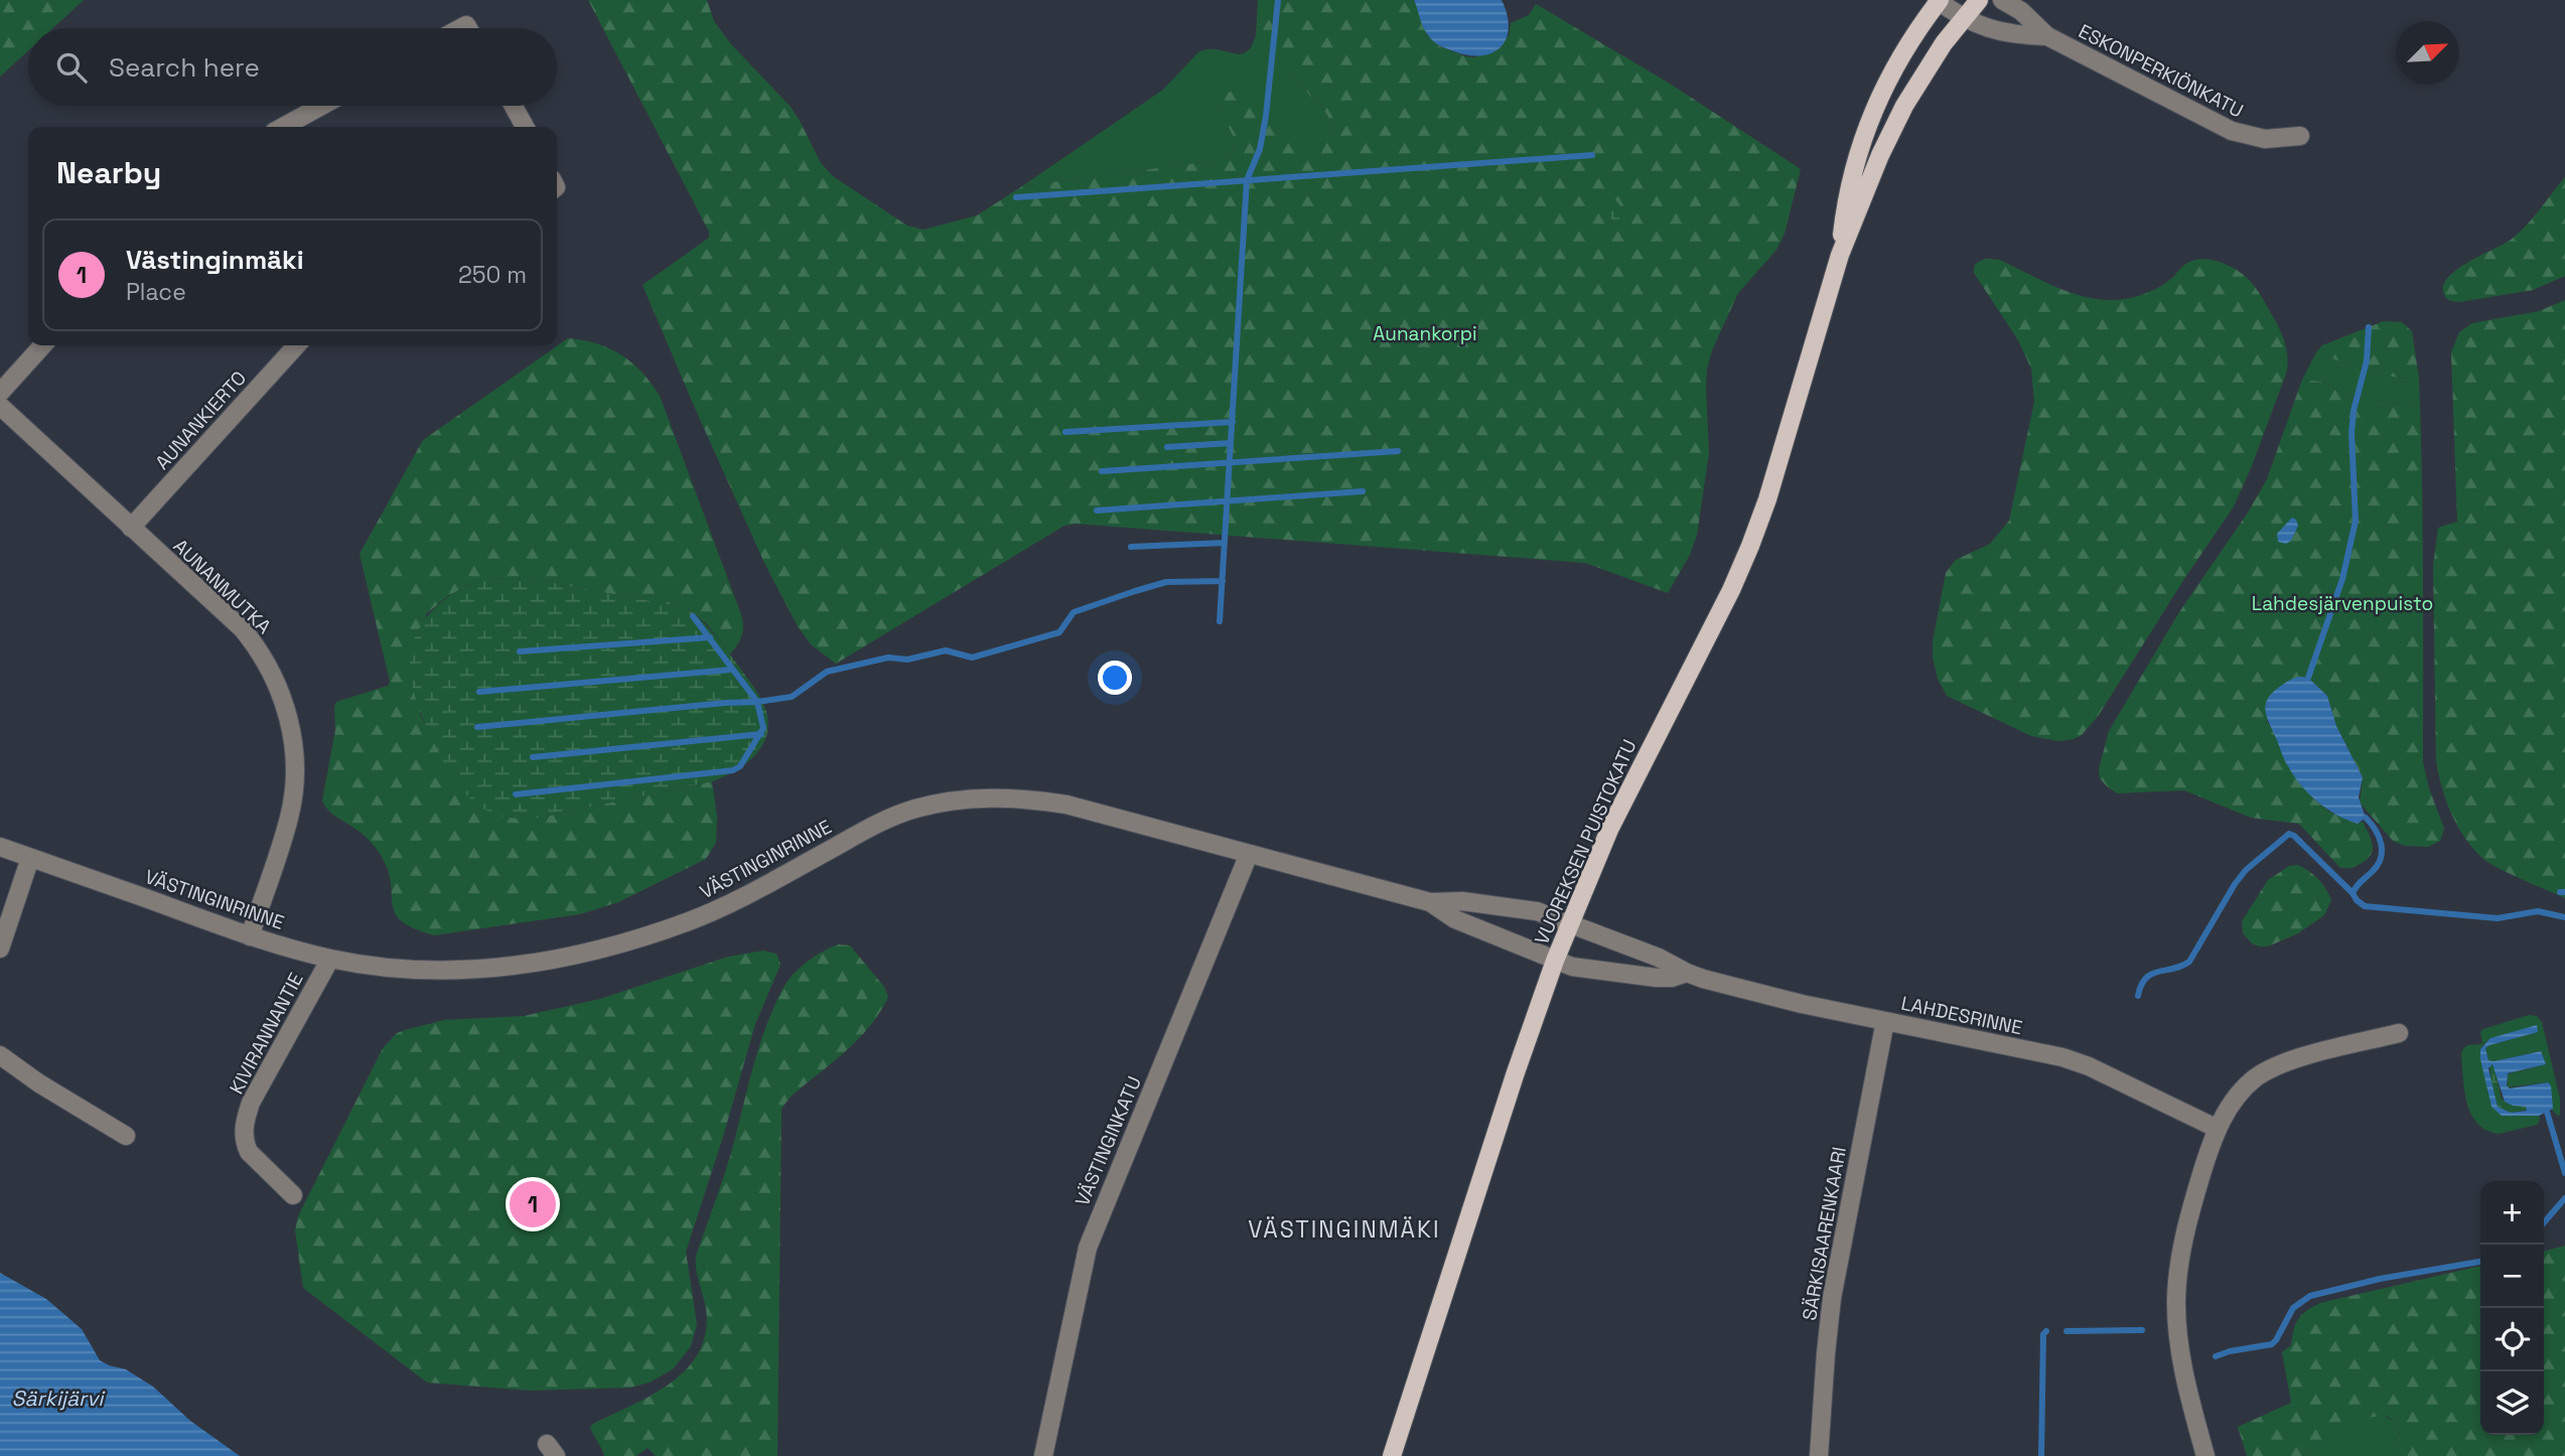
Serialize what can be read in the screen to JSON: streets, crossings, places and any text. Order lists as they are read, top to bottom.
{
  "streets": {
    "main road": ["VUOREKSEN PUISTOKATU"],
    "street": [
      "ESKONPERKIÖNKATU",
      "AUNANKIERTO",
      "AUNANMUTKA",
      "VÄSTINGINRINNE",
      "LAHDESRINNE",
      "KIVIRANNANTIE",
      "VÄSTINGINKATU",
      "SÄRKISAARENKAARI"
    ]
  },
  "crossings": [
    ["ESKONPERKIÖNKATU", "VUOREKSEN PUISTOKATU"],
    ["AUNANKIERTO", "AUNANMUTKA"],
    ["AUNANMUTKA", "VÄSTINGINRINNE"],
    ["VUOREKSEN PUISTOKATU", "VÄSTINGINRINNE"],
    ["VUOREKSEN PUISTOKATU", "LAHDESRINNE"],
    ["VÄSTINGINRINNE", "LAHDESRINNE"],
    ["VÄSTINGINRINNE", "KIVIRANNANTIE"],
    ["VÄSTINGINRINNE", "VÄSTINGINKATU"],
    ["LAHDESRINNE", "SÄRKISAARENKAARI"]
  ],
  "districts": ["VÄSTINGINMÄKI"],
  "water": ["Särkijärvi"],
  "parks": ["Aunankorpi", "Lahdesjärvenpuisto"],
  "north": "top right",
  "page": {
    "search": "Search here",
    "heading": "Nearby",
    "list": [
      {
        "mark": "1",
        "name": "Västinginmäki",
        "note": "Place",
        "value": "250 m"
      }
    ],
    "pins": "1",
    "map_buttons": ["+", "−"]
  }
}
